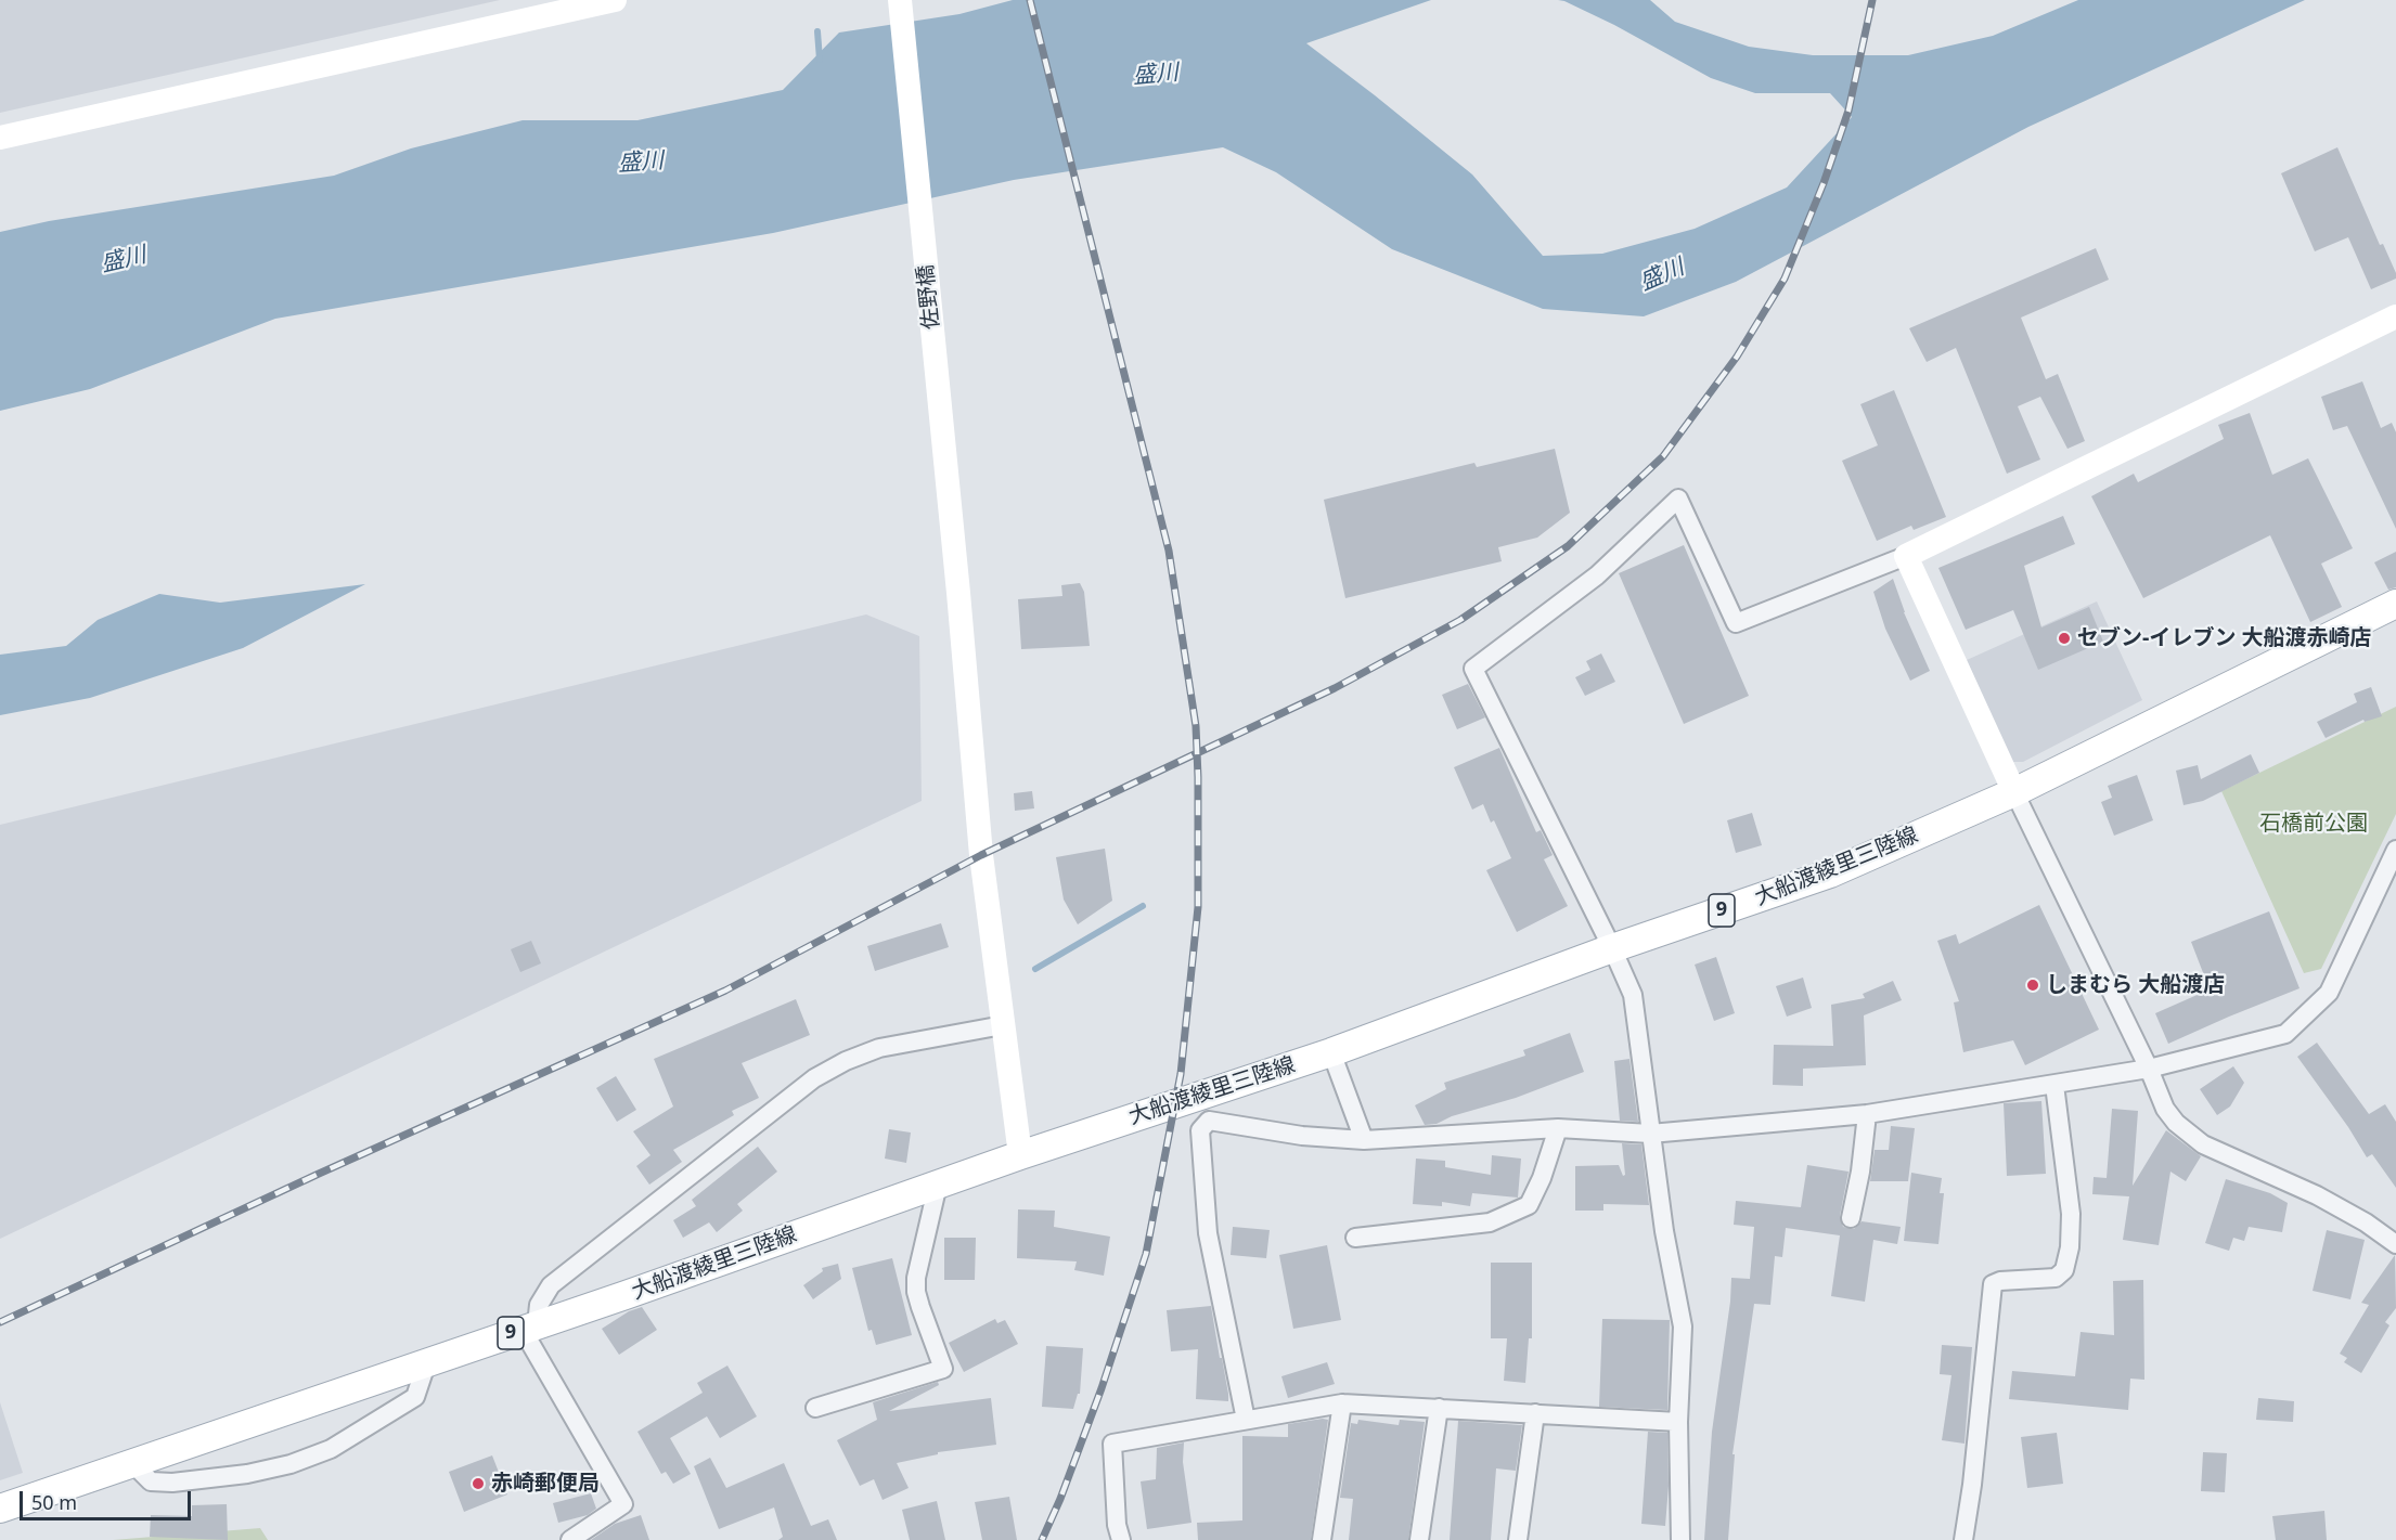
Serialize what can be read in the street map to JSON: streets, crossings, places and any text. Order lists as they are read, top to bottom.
{
  "streets": {
    "main road": ["大船渡綾里三陸線", "9"],
    "street": ["佐野橋"]
  },
  "crossings": [
    ["佐野橋", "大船渡綾里三陸線"]
  ],
  "water": ["盛川"],
  "parks": ["石橋前公園"],
  "places": ["セブン-イレブン 大船渡赤崎店", "しまむら 大船渡店", "赤崎郵便局"],
  "scale_bar": "50 m"
}
